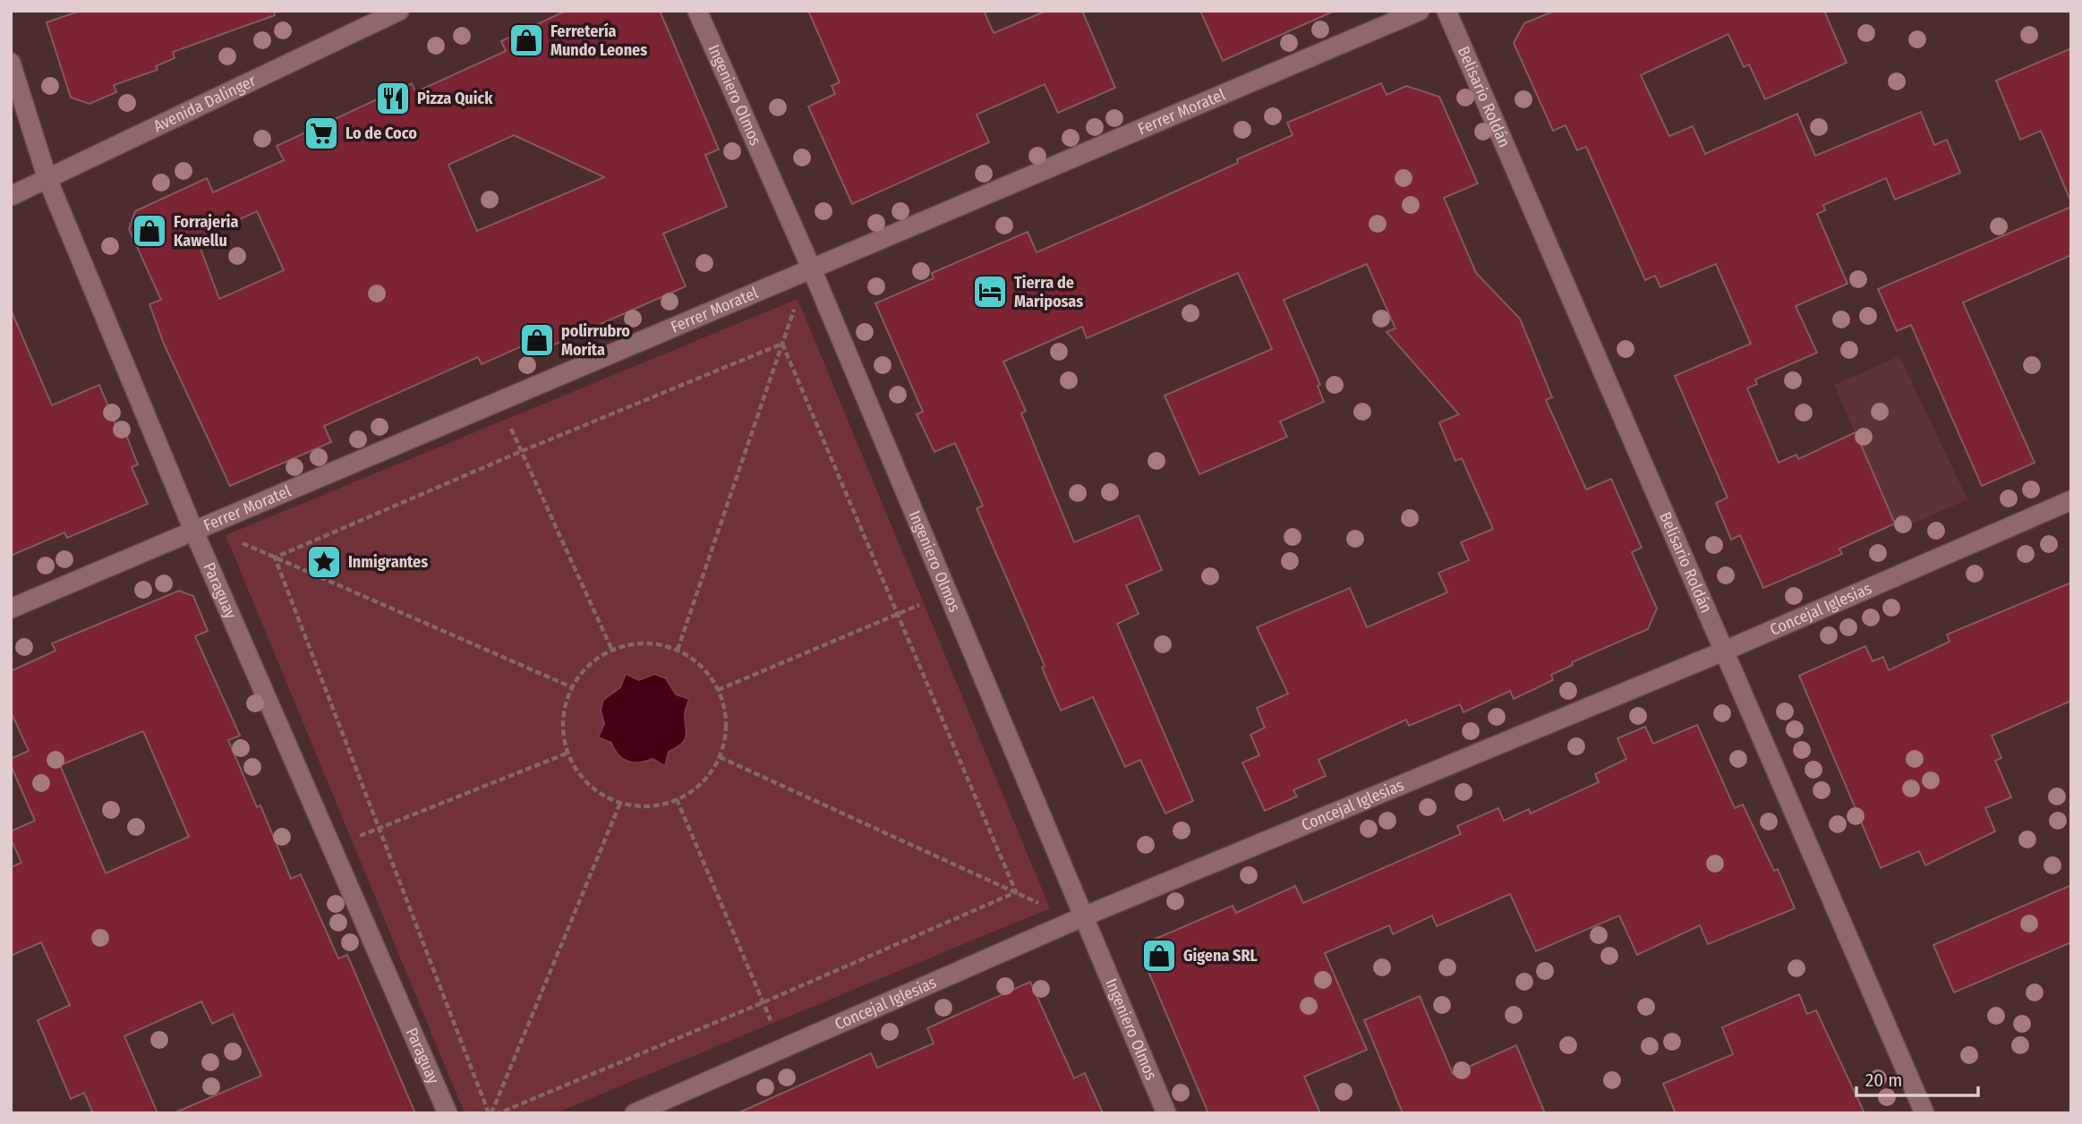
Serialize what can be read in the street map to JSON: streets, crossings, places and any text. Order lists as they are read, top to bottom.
{
  "streets": {
    "street": [
      "Ingeniero Olmos",
      "Belisario Roldán",
      "Avenida Dalinger",
      "Ferrer Moratel",
      "Paraguay",
      "Concejal Iglesias"
    ]
  },
  "crossings": [
    ["Ingeniero Olmos", "Ferrer Moratel"],
    ["Ingeniero Olmos", "Concejal Iglesias"],
    ["Belisario Roldán", "Concejal Iglesias"],
    ["Avenida Dalinger", "Paraguay"],
    ["Ferrer Moratel", "Paraguay"]
  ],
  "places": {
    "shop": [
      "Ferretería Mundo Leones",
      "Forrajeria Kawellu",
      "polirrubro Morita",
      "Gigena SRL"
    ],
    "restaurant": ["Pizza Quick"],
    "supermarket": ["Lo de Coco"],
    "hotel": ["Tierra de Mariposas"],
    "place": ["Inmigrantes"]
  },
  "scale_bar": "20 m"
}
